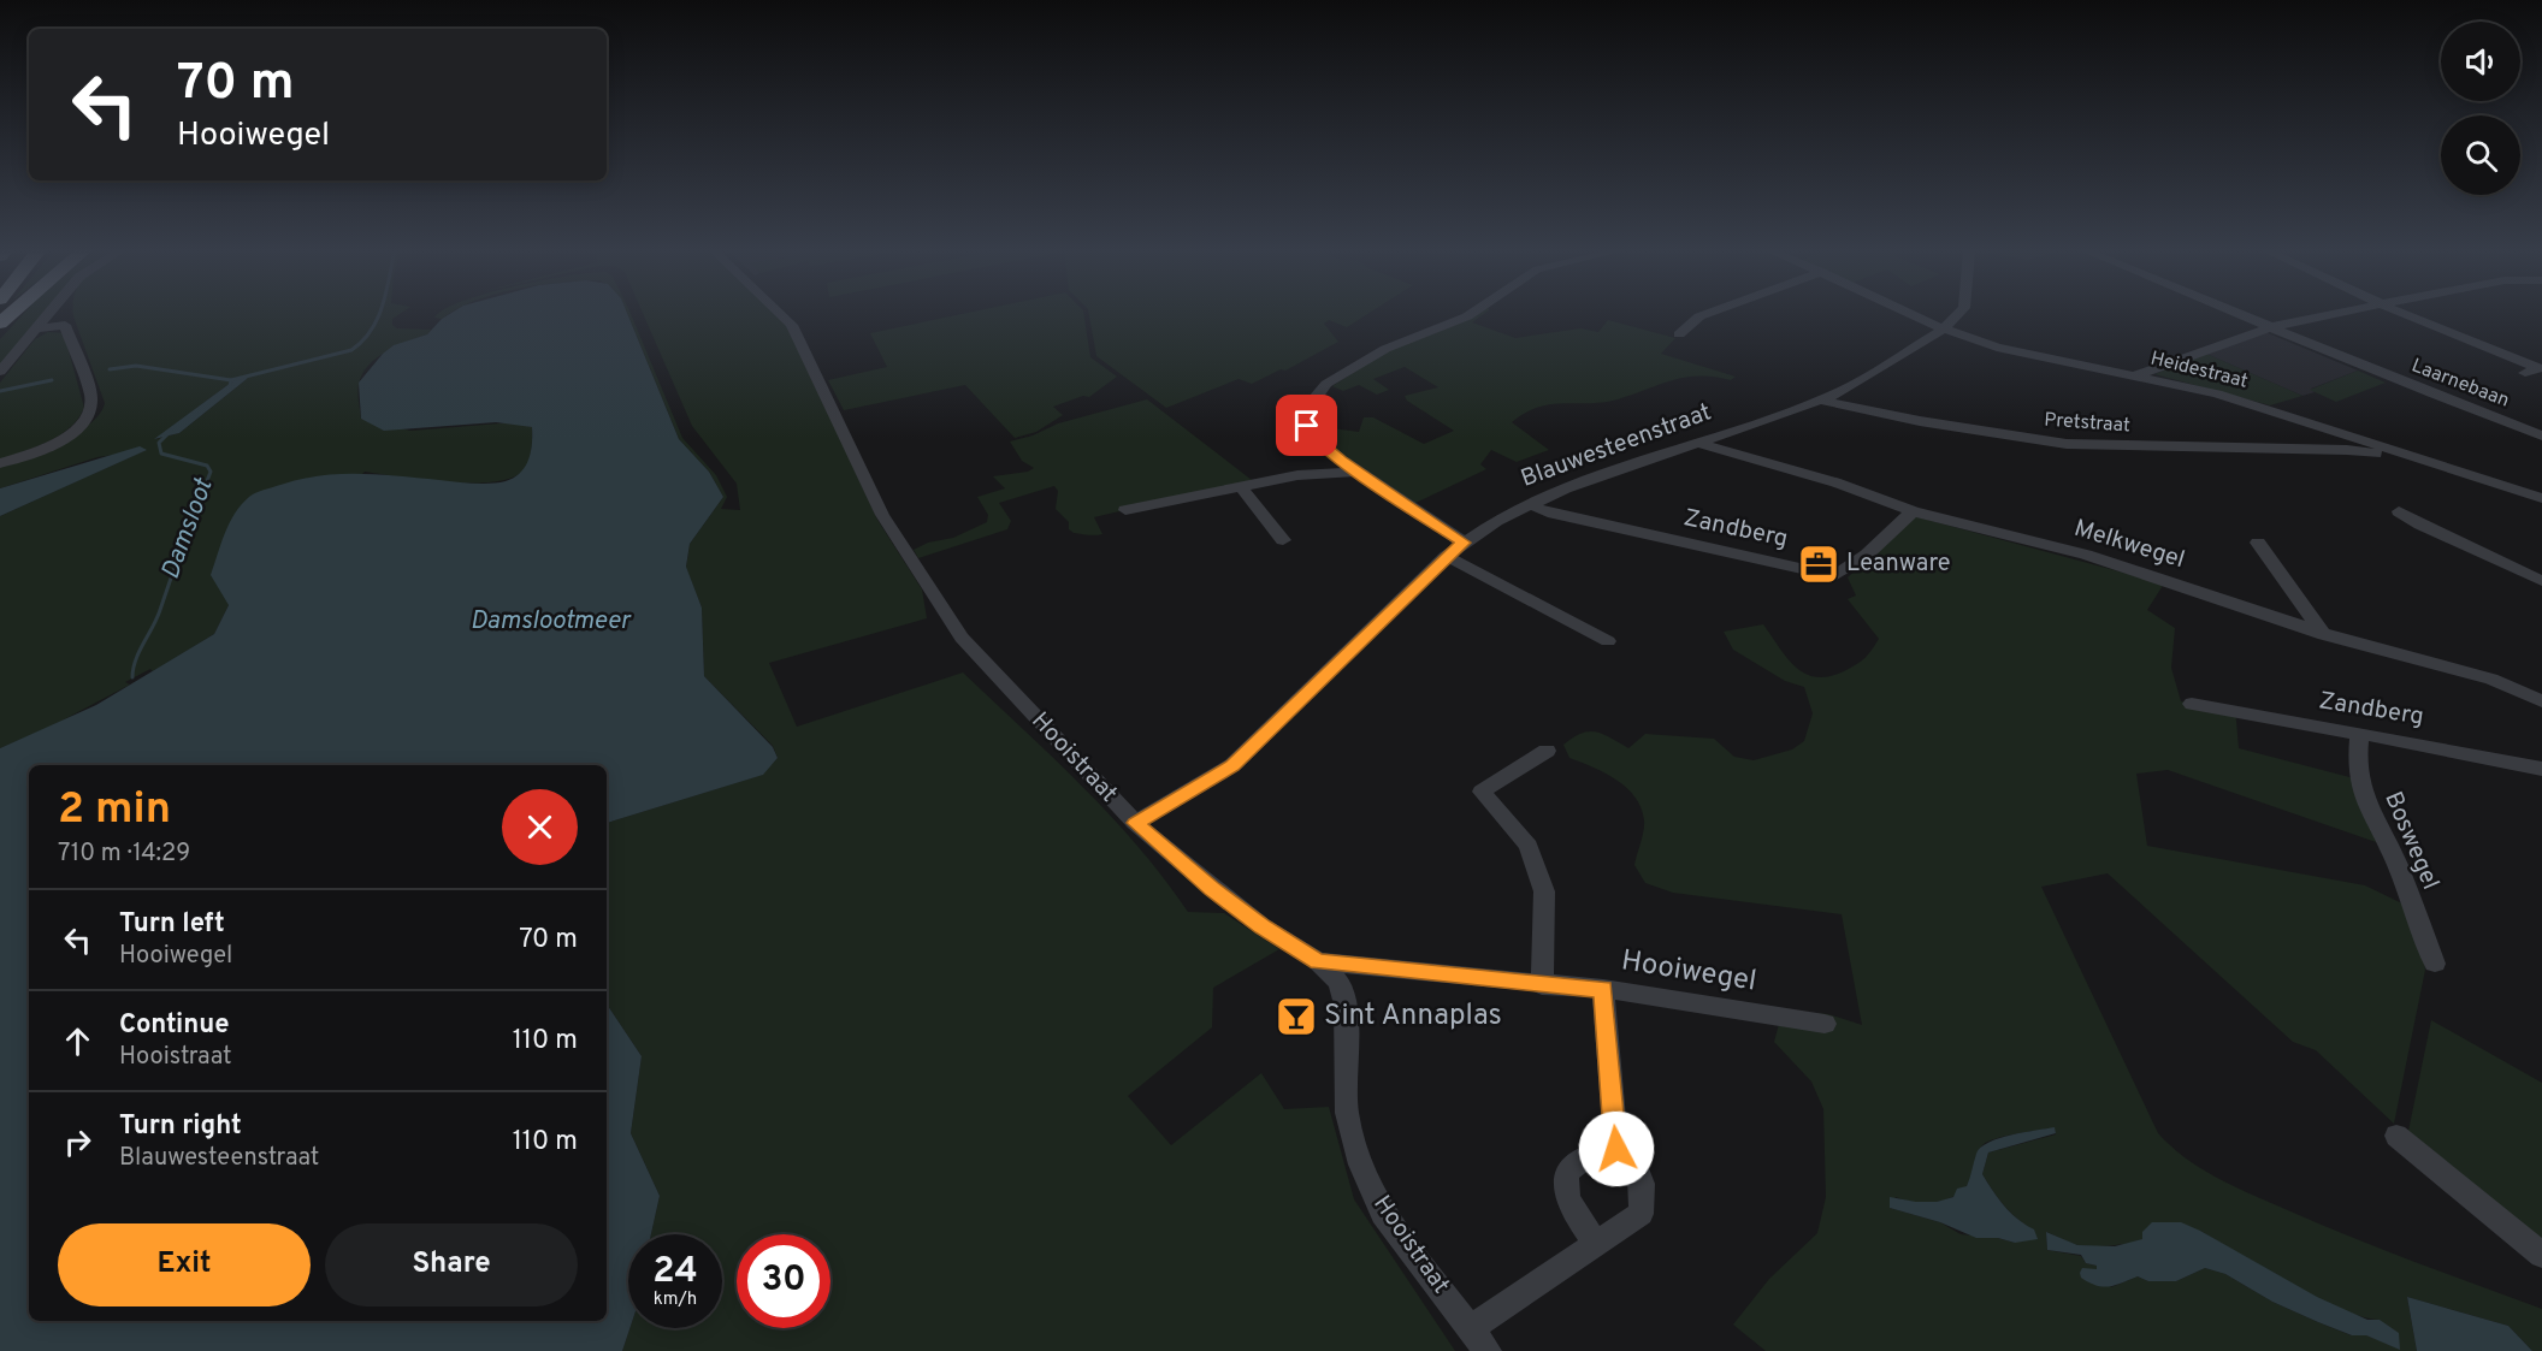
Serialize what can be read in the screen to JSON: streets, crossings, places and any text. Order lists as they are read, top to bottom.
{
  "streets": {
    "street": [
      "Heidestraat",
      "Laarnebaan",
      "Pretstraat",
      "Blauwesteenstraat",
      "Zandberg",
      "Melkwegel",
      "Hooistraat",
      "Boswegel",
      "Hooiwegel"
    ]
  },
  "crossings": [
    ["Heidestraat", "Pretstraat"],
    ["Heidestraat", "Blauwesteenstraat"],
    ["Pretstraat", "Blauwesteenstraat"],
    ["Blauwesteenstraat", "Zandberg"],
    ["Blauwesteenstraat", "Melkwegel"],
    ["Blauwesteenstraat", "Hooistraat"],
    ["Zandberg", "Melkwegel"],
    ["Zandberg", "Boswegel"],
    ["Hooistraat", "Hooiwegel"]
  ],
  "water": ["Damsloot", "Damslootmeer"],
  "places": {
    "office": ["Leanware"],
    "bar": ["Sint Annaplas"]
  },
  "page": {
    "turn": ["70 m", "Hooiwegel"],
    "heading": ["2 min", "710 m · 14:29"],
    "list": [
      {
        "name": "Turn left",
        "note": "Hooiwegel",
        "value": "70 m"
      },
      {
        "name": "Continue",
        "note": "Hooistraat",
        "value": "110 m"
      },
      {
        "name": "Turn right",
        "note": "Blauwesteenstraat",
        "value": "110 m"
      }
    ],
    "buttons": ["Exit", "Share"],
    "speed": "24 km/h",
    "limit": "30"
  }
}
